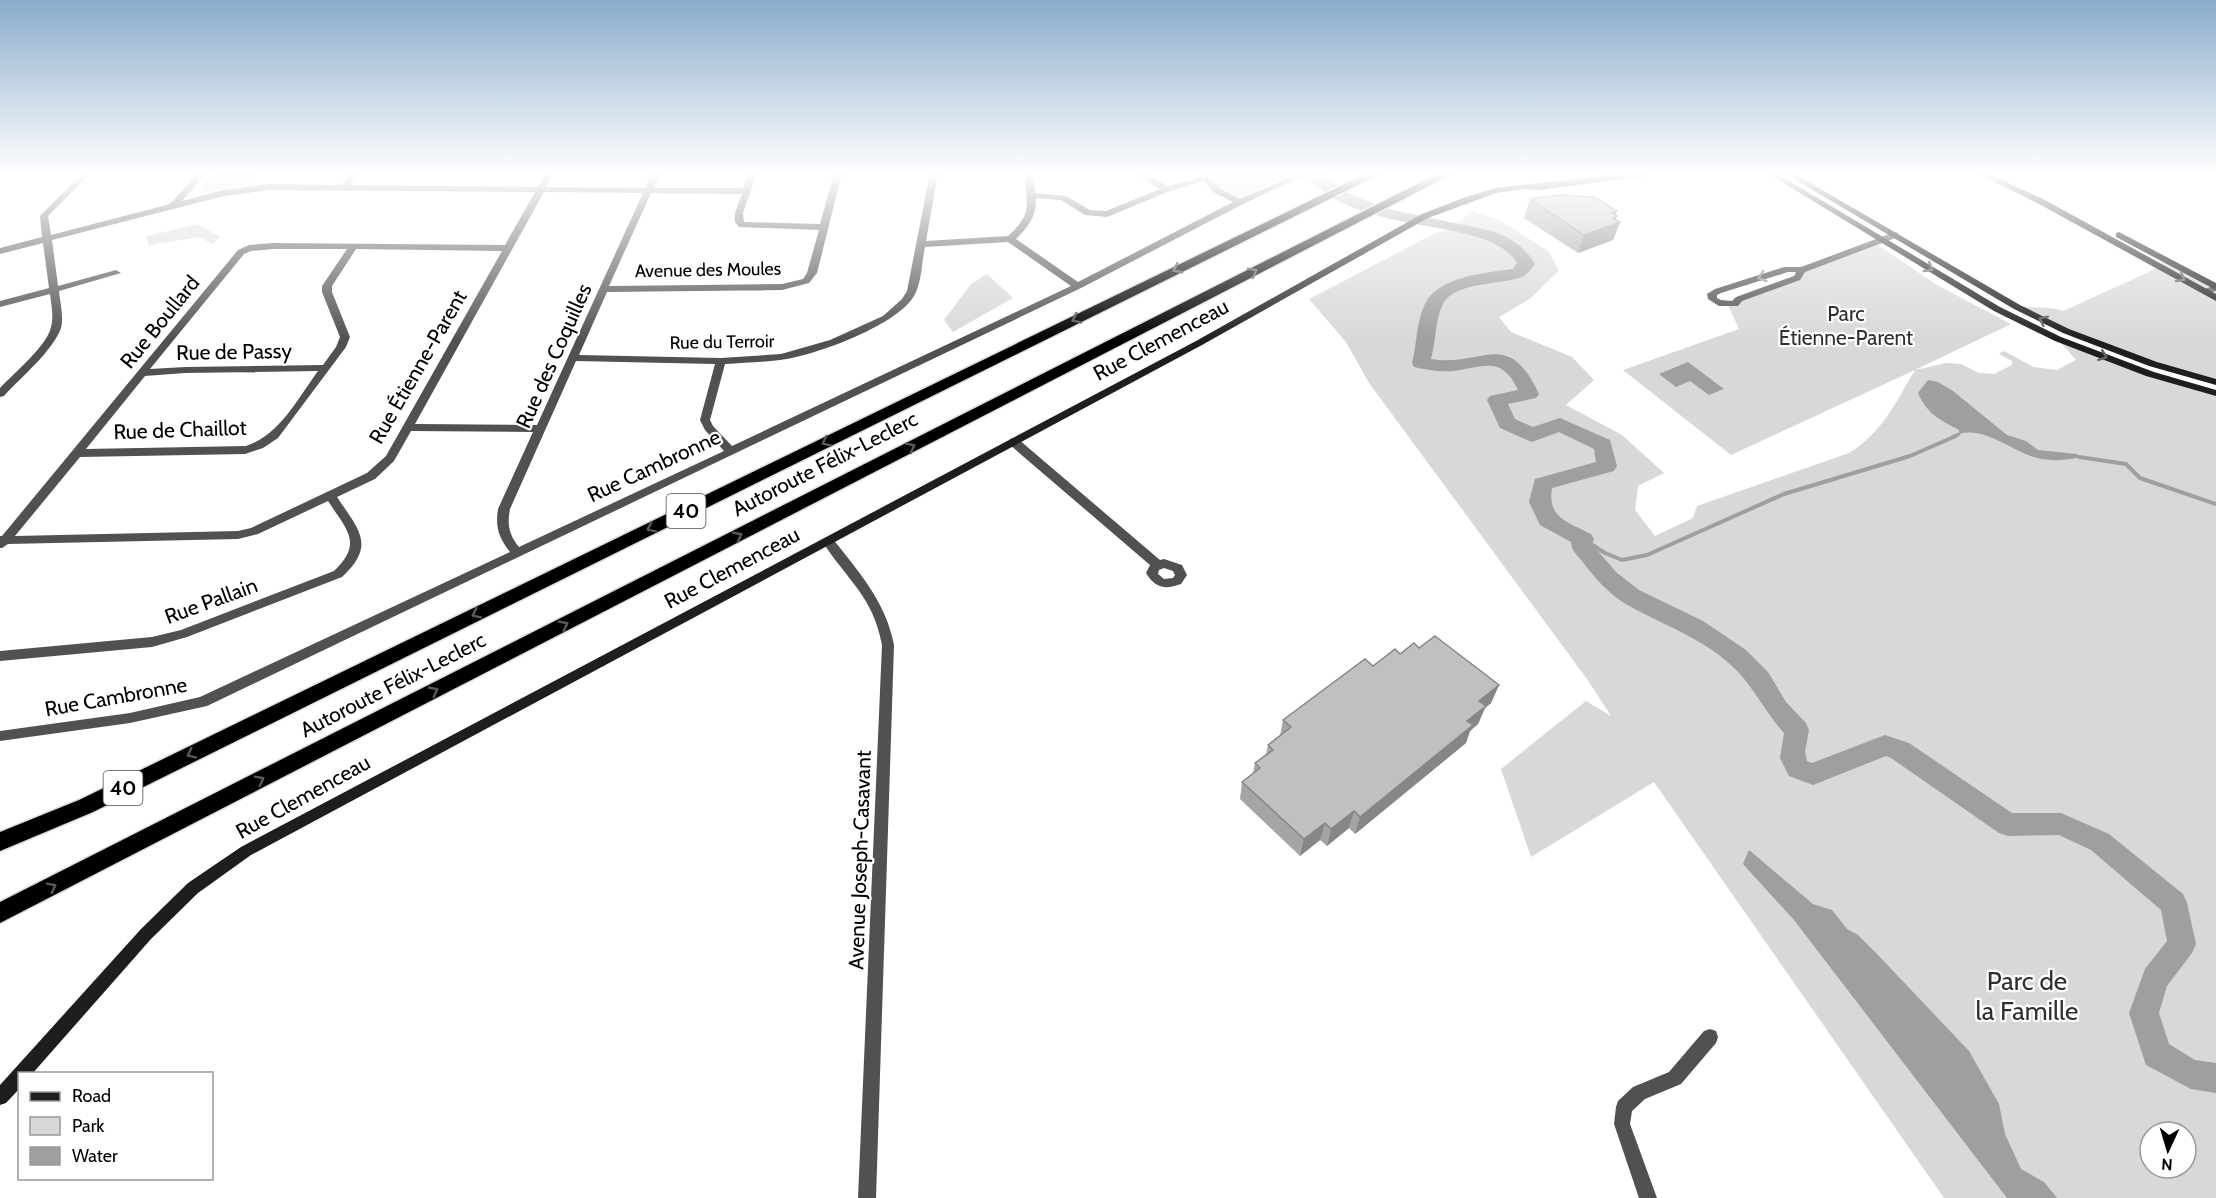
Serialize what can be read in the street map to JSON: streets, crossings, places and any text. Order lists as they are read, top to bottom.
{
  "streets": {
    "highway": ["Autoroute Félix-Leclerc", "40"],
    "street": [
      "Avenue des Moules",
      "Rue Boullard",
      "Rue Clemenceau",
      "Rue du Terroir",
      "Rue de Passy",
      "Rue des Coquilles",
      "Rue Étienne-Parent",
      "Rue de Chaillot",
      "Rue Cambronne",
      "Rue Pallain",
      "Avenue Joseph-Casavant"
    ]
  },
  "crossings": [
    ["Avenue des Moules", "Rue des Coquilles"],
    ["Rue Boullard", "Rue de Passy"],
    ["Rue Boullard", "Rue Étienne-Parent"],
    ["Rue Boullard", "Rue de Chaillot"],
    ["Rue Clemenceau", "Avenue Joseph-Casavant"],
    ["Rue du Terroir", "Rue des Coquilles"],
    ["Rue de Passy", "Rue de Chaillot"],
    ["Rue des Coquilles", "Rue Cambronne"],
    ["Rue Étienne-Parent", "Rue Pallain"]
  ],
  "parks": ["Parc Étienne-Parent", "Parc de la Famille"],
  "legend": ["Road", "Park", "Water"],
  "north": "bottom"
}
